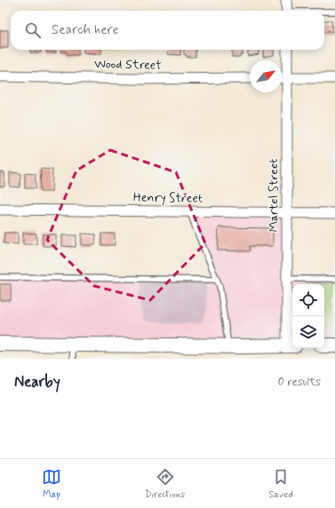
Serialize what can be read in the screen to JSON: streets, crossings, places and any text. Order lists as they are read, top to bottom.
{
  "streets": {
    "street": ["Wood Street", "Martel Street", "Henry Street"]
  },
  "crossings": [
    ["Martel Street", "Henry Street"]
  ],
  "north": "top right",
  "page": {
    "search": "Search here",
    "heading": ["Nearby", "0 results"],
    "nav": ["Map", "Directions", "Saved"]
  }
}
